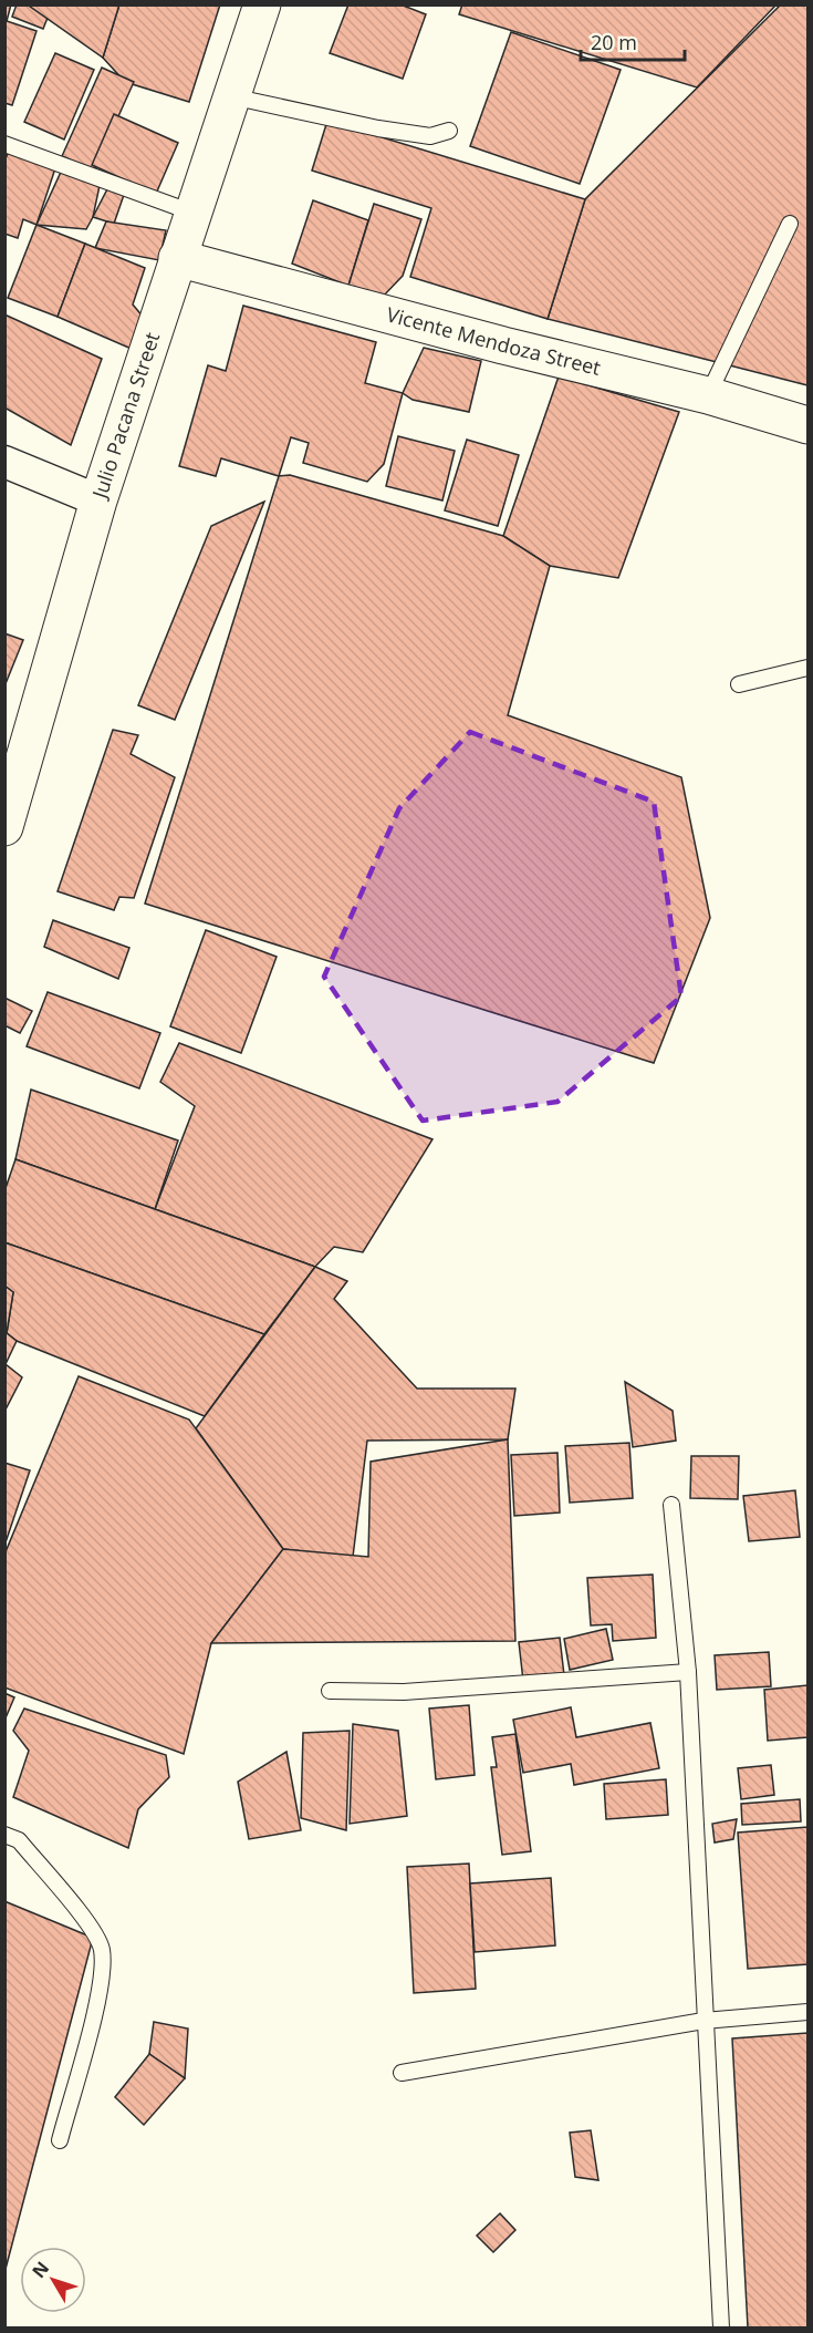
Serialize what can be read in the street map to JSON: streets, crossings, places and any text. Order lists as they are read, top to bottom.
{
  "streets": {
    "main road": ["Vicente Mendoza Street", "Julio Pacana Street"]
  },
  "crossings": [
    ["Vicente Mendoza Street", "Julio Pacana Street"]
  ],
  "scale_bar": "20 m",
  "north": "top left"
}
